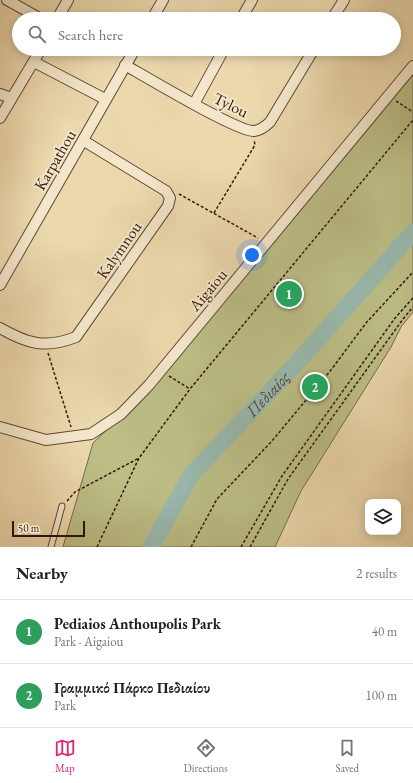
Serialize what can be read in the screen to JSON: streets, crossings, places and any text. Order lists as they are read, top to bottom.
{
  "streets": {
    "street": [
      "Tylou",
      "Karpathou",
      "Kalymnou",
      "Aigaiou"
    ]
  },
  "crossings": [
    ["Tylou", "Karpathou"]
  ],
  "water": ["Πεδιαίος"],
  "scale_bar": "50 m",
  "page": {
    "search": "Search here",
    "pins": ["1", "2"],
    "scale": "50 m",
    "heading": ["Nearby", "2 results"],
    "list": [
      {
        "mark": "1",
        "name": "Pediaios Anthoupolis Park",
        "note": "Park · Aigaiou",
        "value": "40 m"
      },
      {
        "mark": "2",
        "name": "Γραμμικό Πάρκο Πεδιαίου",
        "note": "Park",
        "value": "100 m"
      }
    ],
    "nav": ["Map", "Directions", "Saved"]
  }
}
